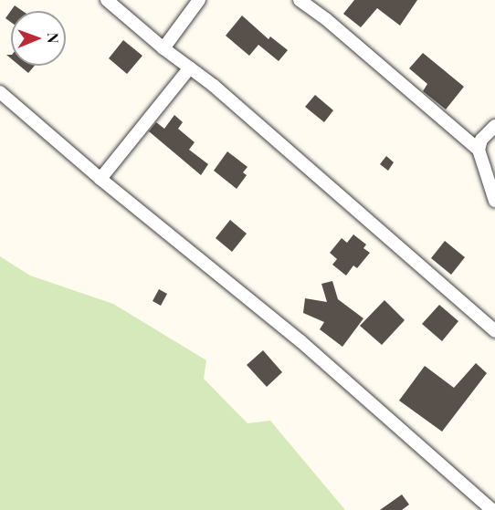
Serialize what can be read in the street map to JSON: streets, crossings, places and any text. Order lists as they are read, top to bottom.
{
  "north": "right"
}
